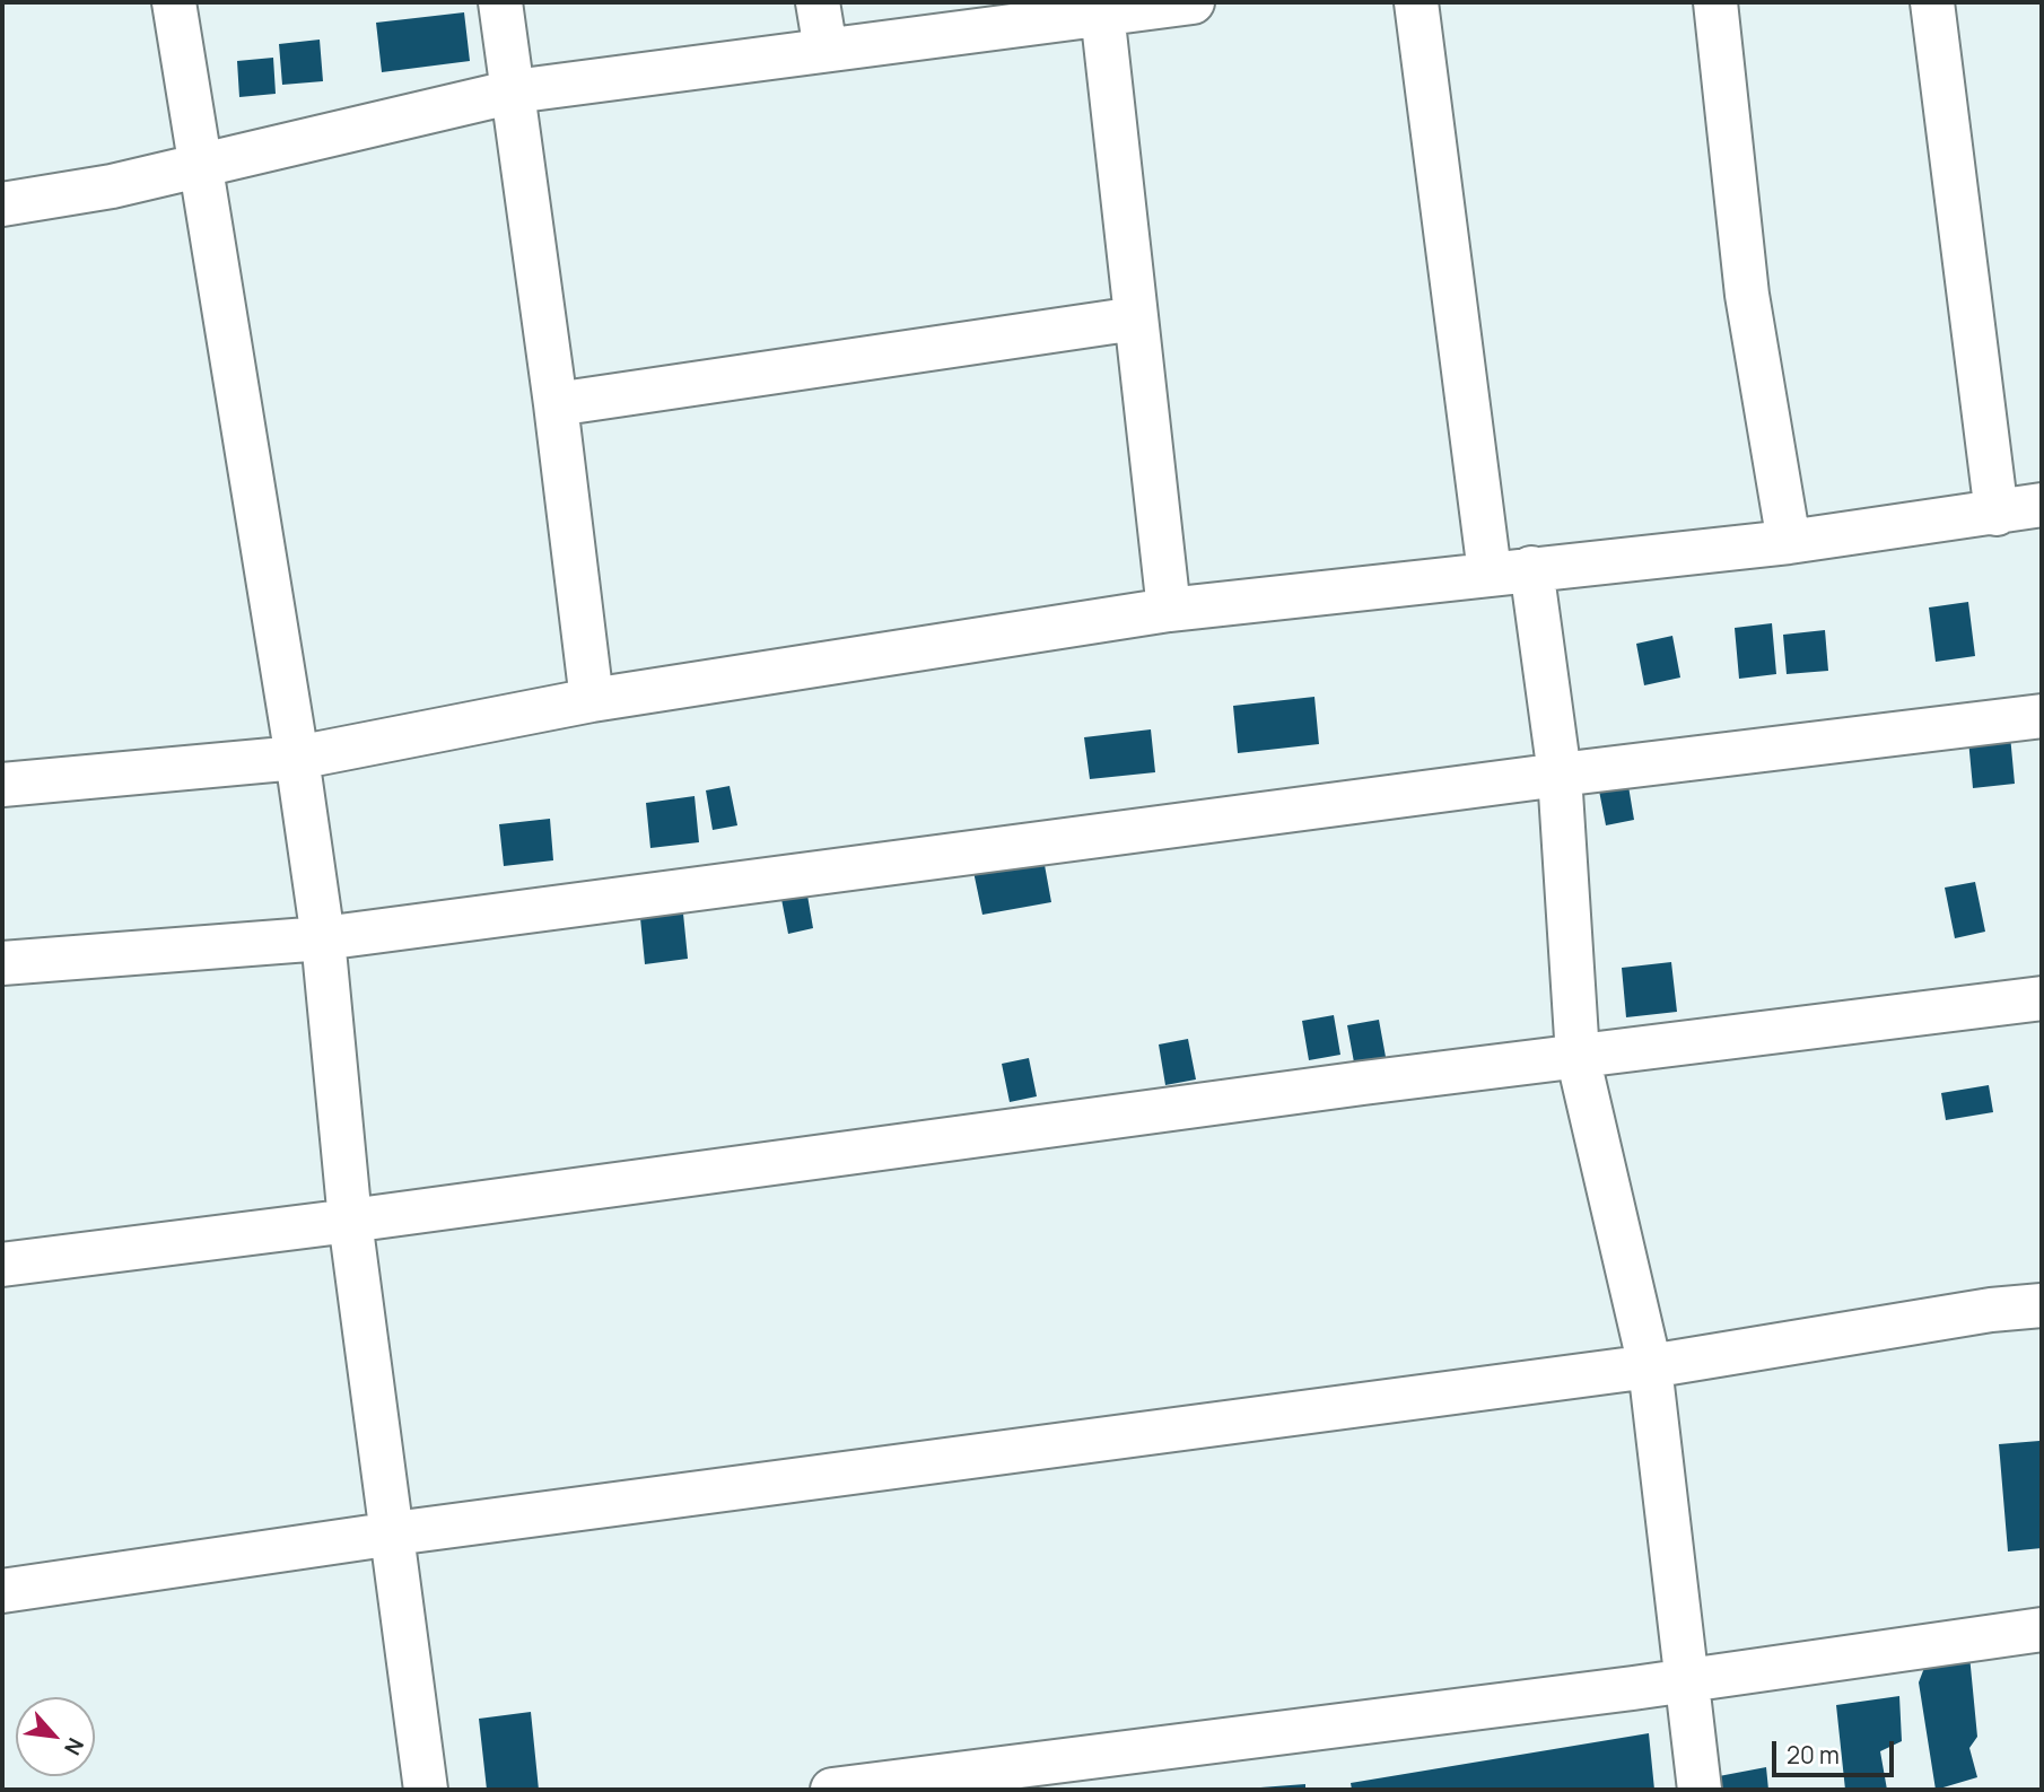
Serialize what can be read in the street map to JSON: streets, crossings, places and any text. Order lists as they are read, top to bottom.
{
  "scale_bar": "20 m",
  "north": "bottom right"
}
